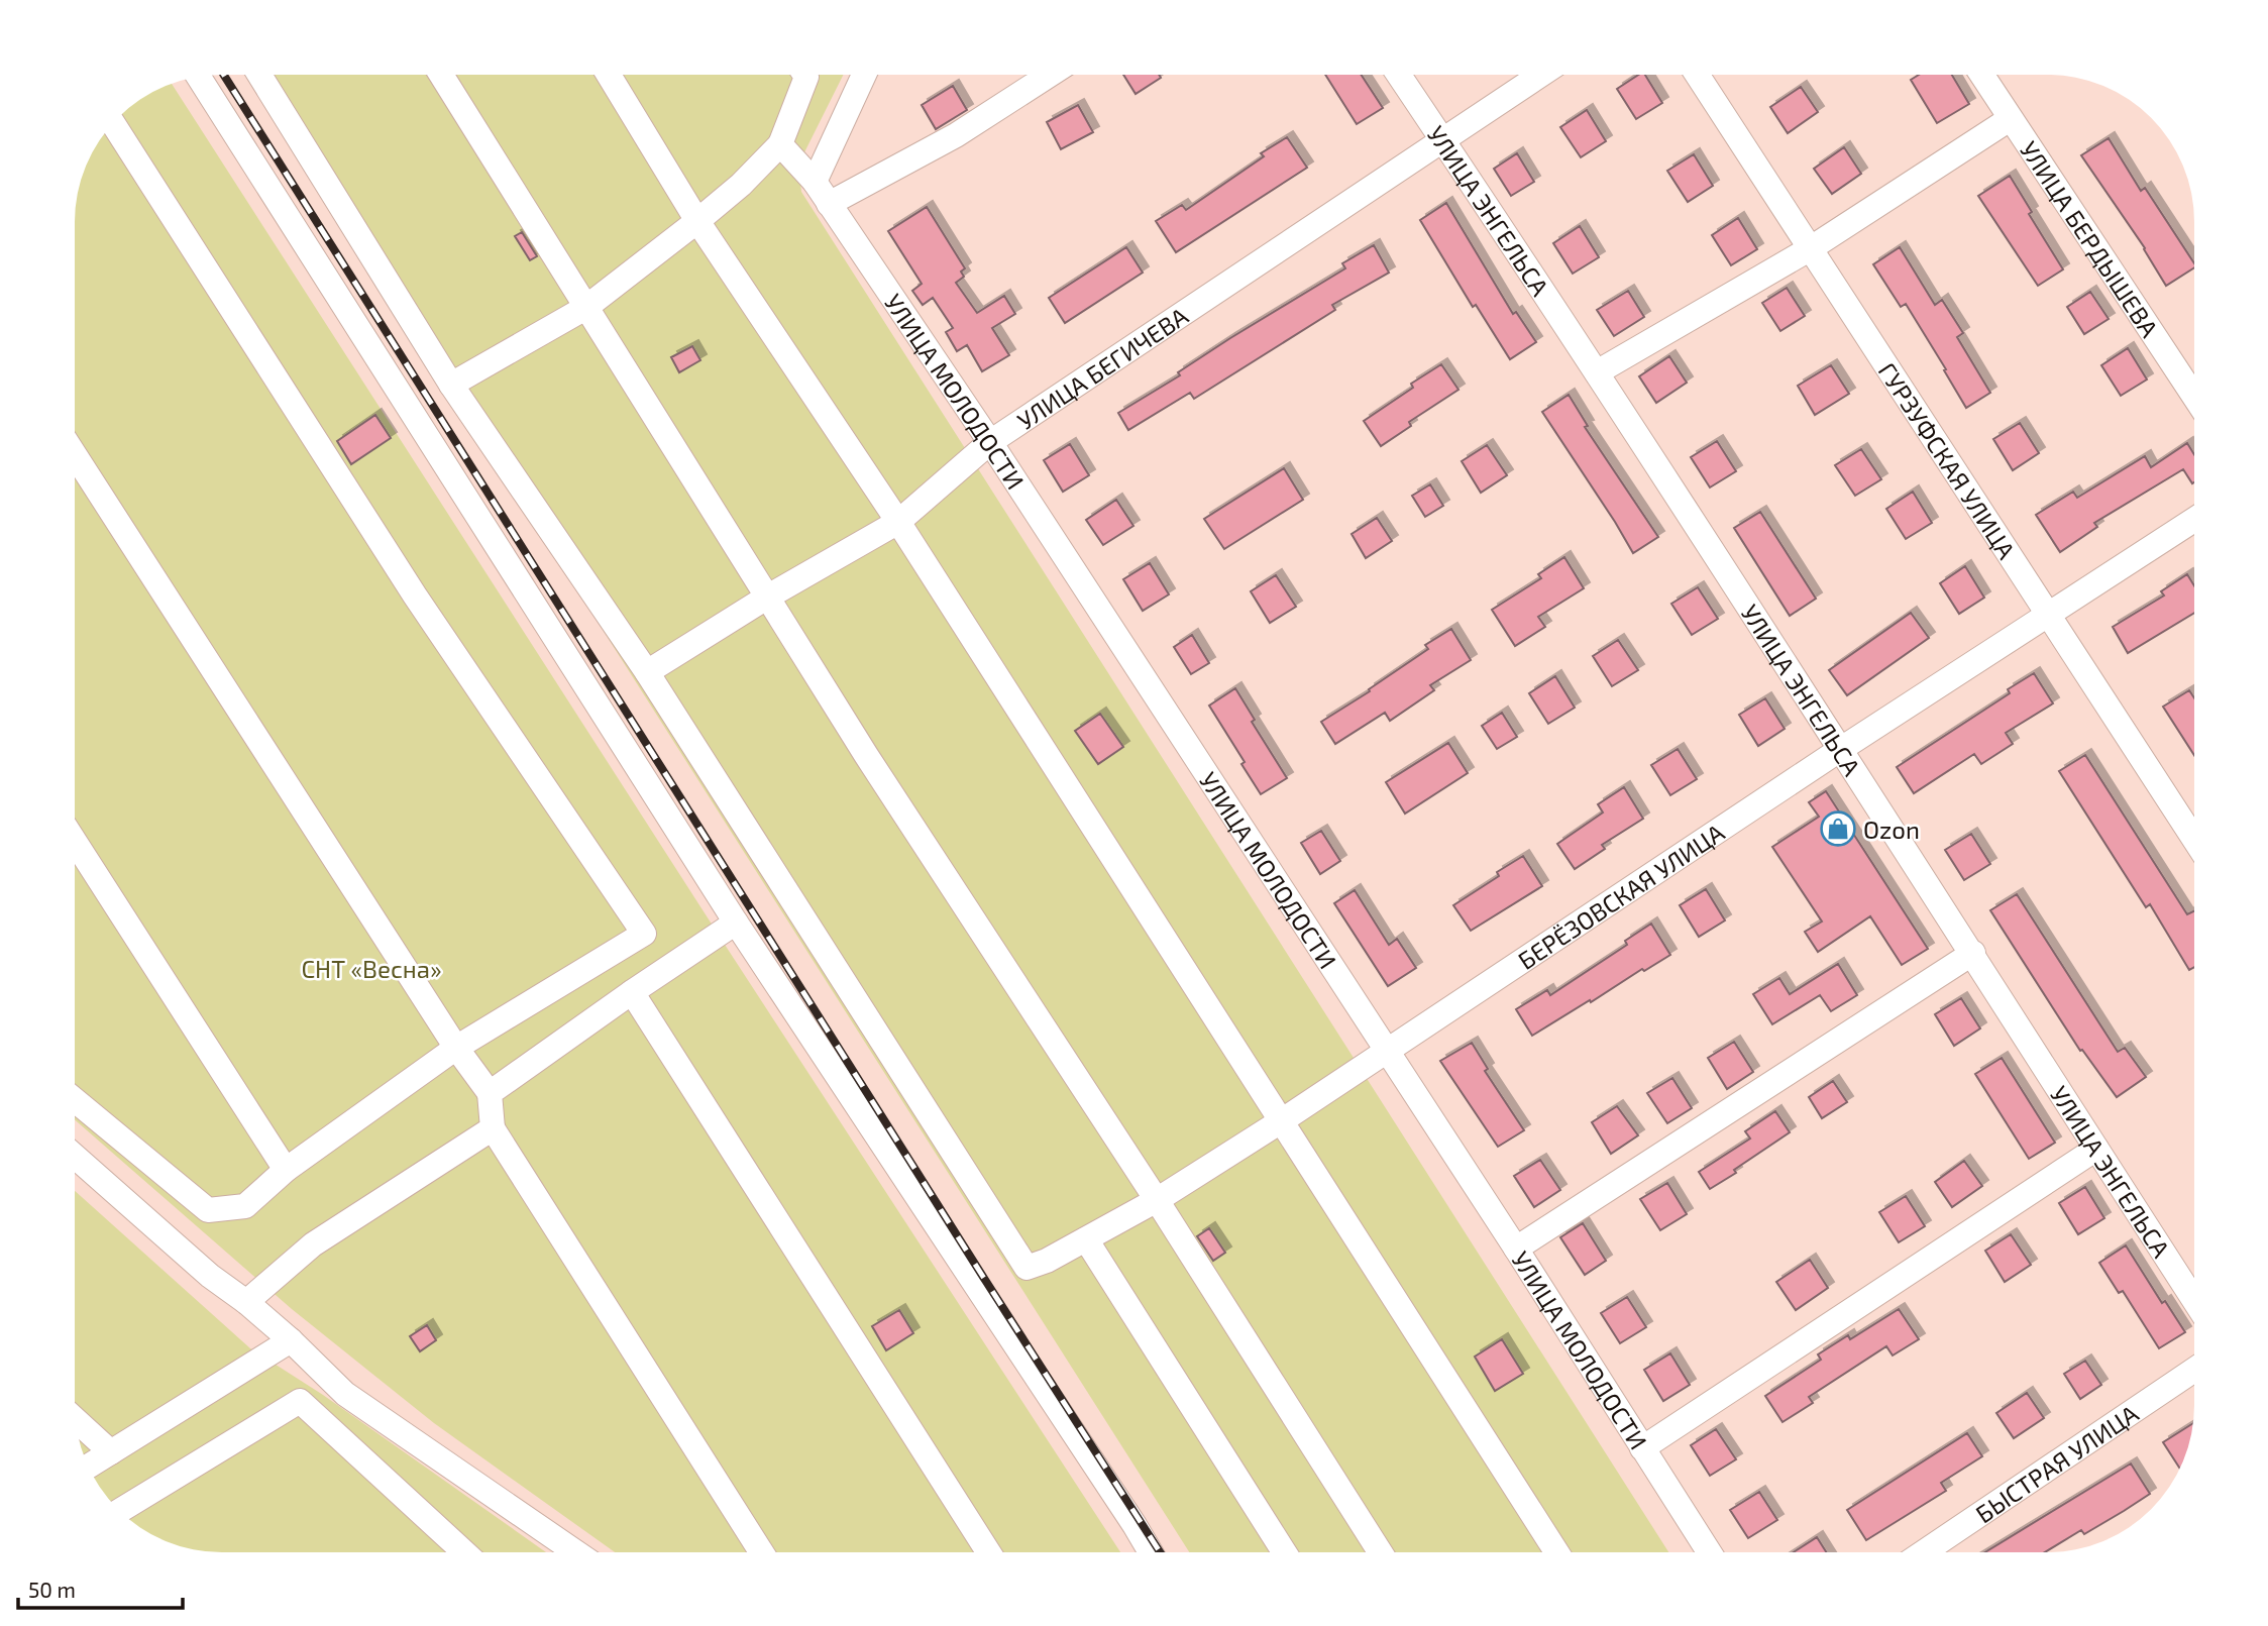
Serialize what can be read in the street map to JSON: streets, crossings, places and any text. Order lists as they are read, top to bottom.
{
  "streets": {
    "street": [
      "УЛИЦА ЭНГЕЛЬСА",
      "УЛИЦА БЕРДЫШЕВА",
      "УЛИЦА БЕГИЧЕВА",
      "УЛИЦА МОЛОДОСТИ",
      "ГУРЗУФСКАЯ УЛИЦА",
      "БЕРЁЗОВСКАЯ УЛИЦА",
      "БЫСТРАЯ УЛИЦА"
    ]
  },
  "crossings": [
    ["УЛИЦА ЭНГЕЛЬСА", "УЛИЦА БЕГИЧЕВА"],
    ["УЛИЦА ЭНГЕЛЬСА", "БЕРЁЗОВСКАЯ УЛИЦА"],
    ["УЛИЦА БЕГИЧЕВА", "УЛИЦА МОЛОДОСТИ"],
    ["УЛИЦА БЕГИЧЕВА", "БЕРЁЗОВСКАЯ УЛИЦА"],
    ["УЛИЦА МОЛОДОСТИ", "БЕРЁЗОВСКАЯ УЛИЦА"],
    ["ГУРЗУФСКАЯ УЛИЦА", "БЕРЁЗОВСКАЯ УЛИЦА"]
  ],
  "parks": ["СНТ «Весна»"],
  "places": {
    "shop": ["Ozon"]
  },
  "scale_bar": "50 m"
}
